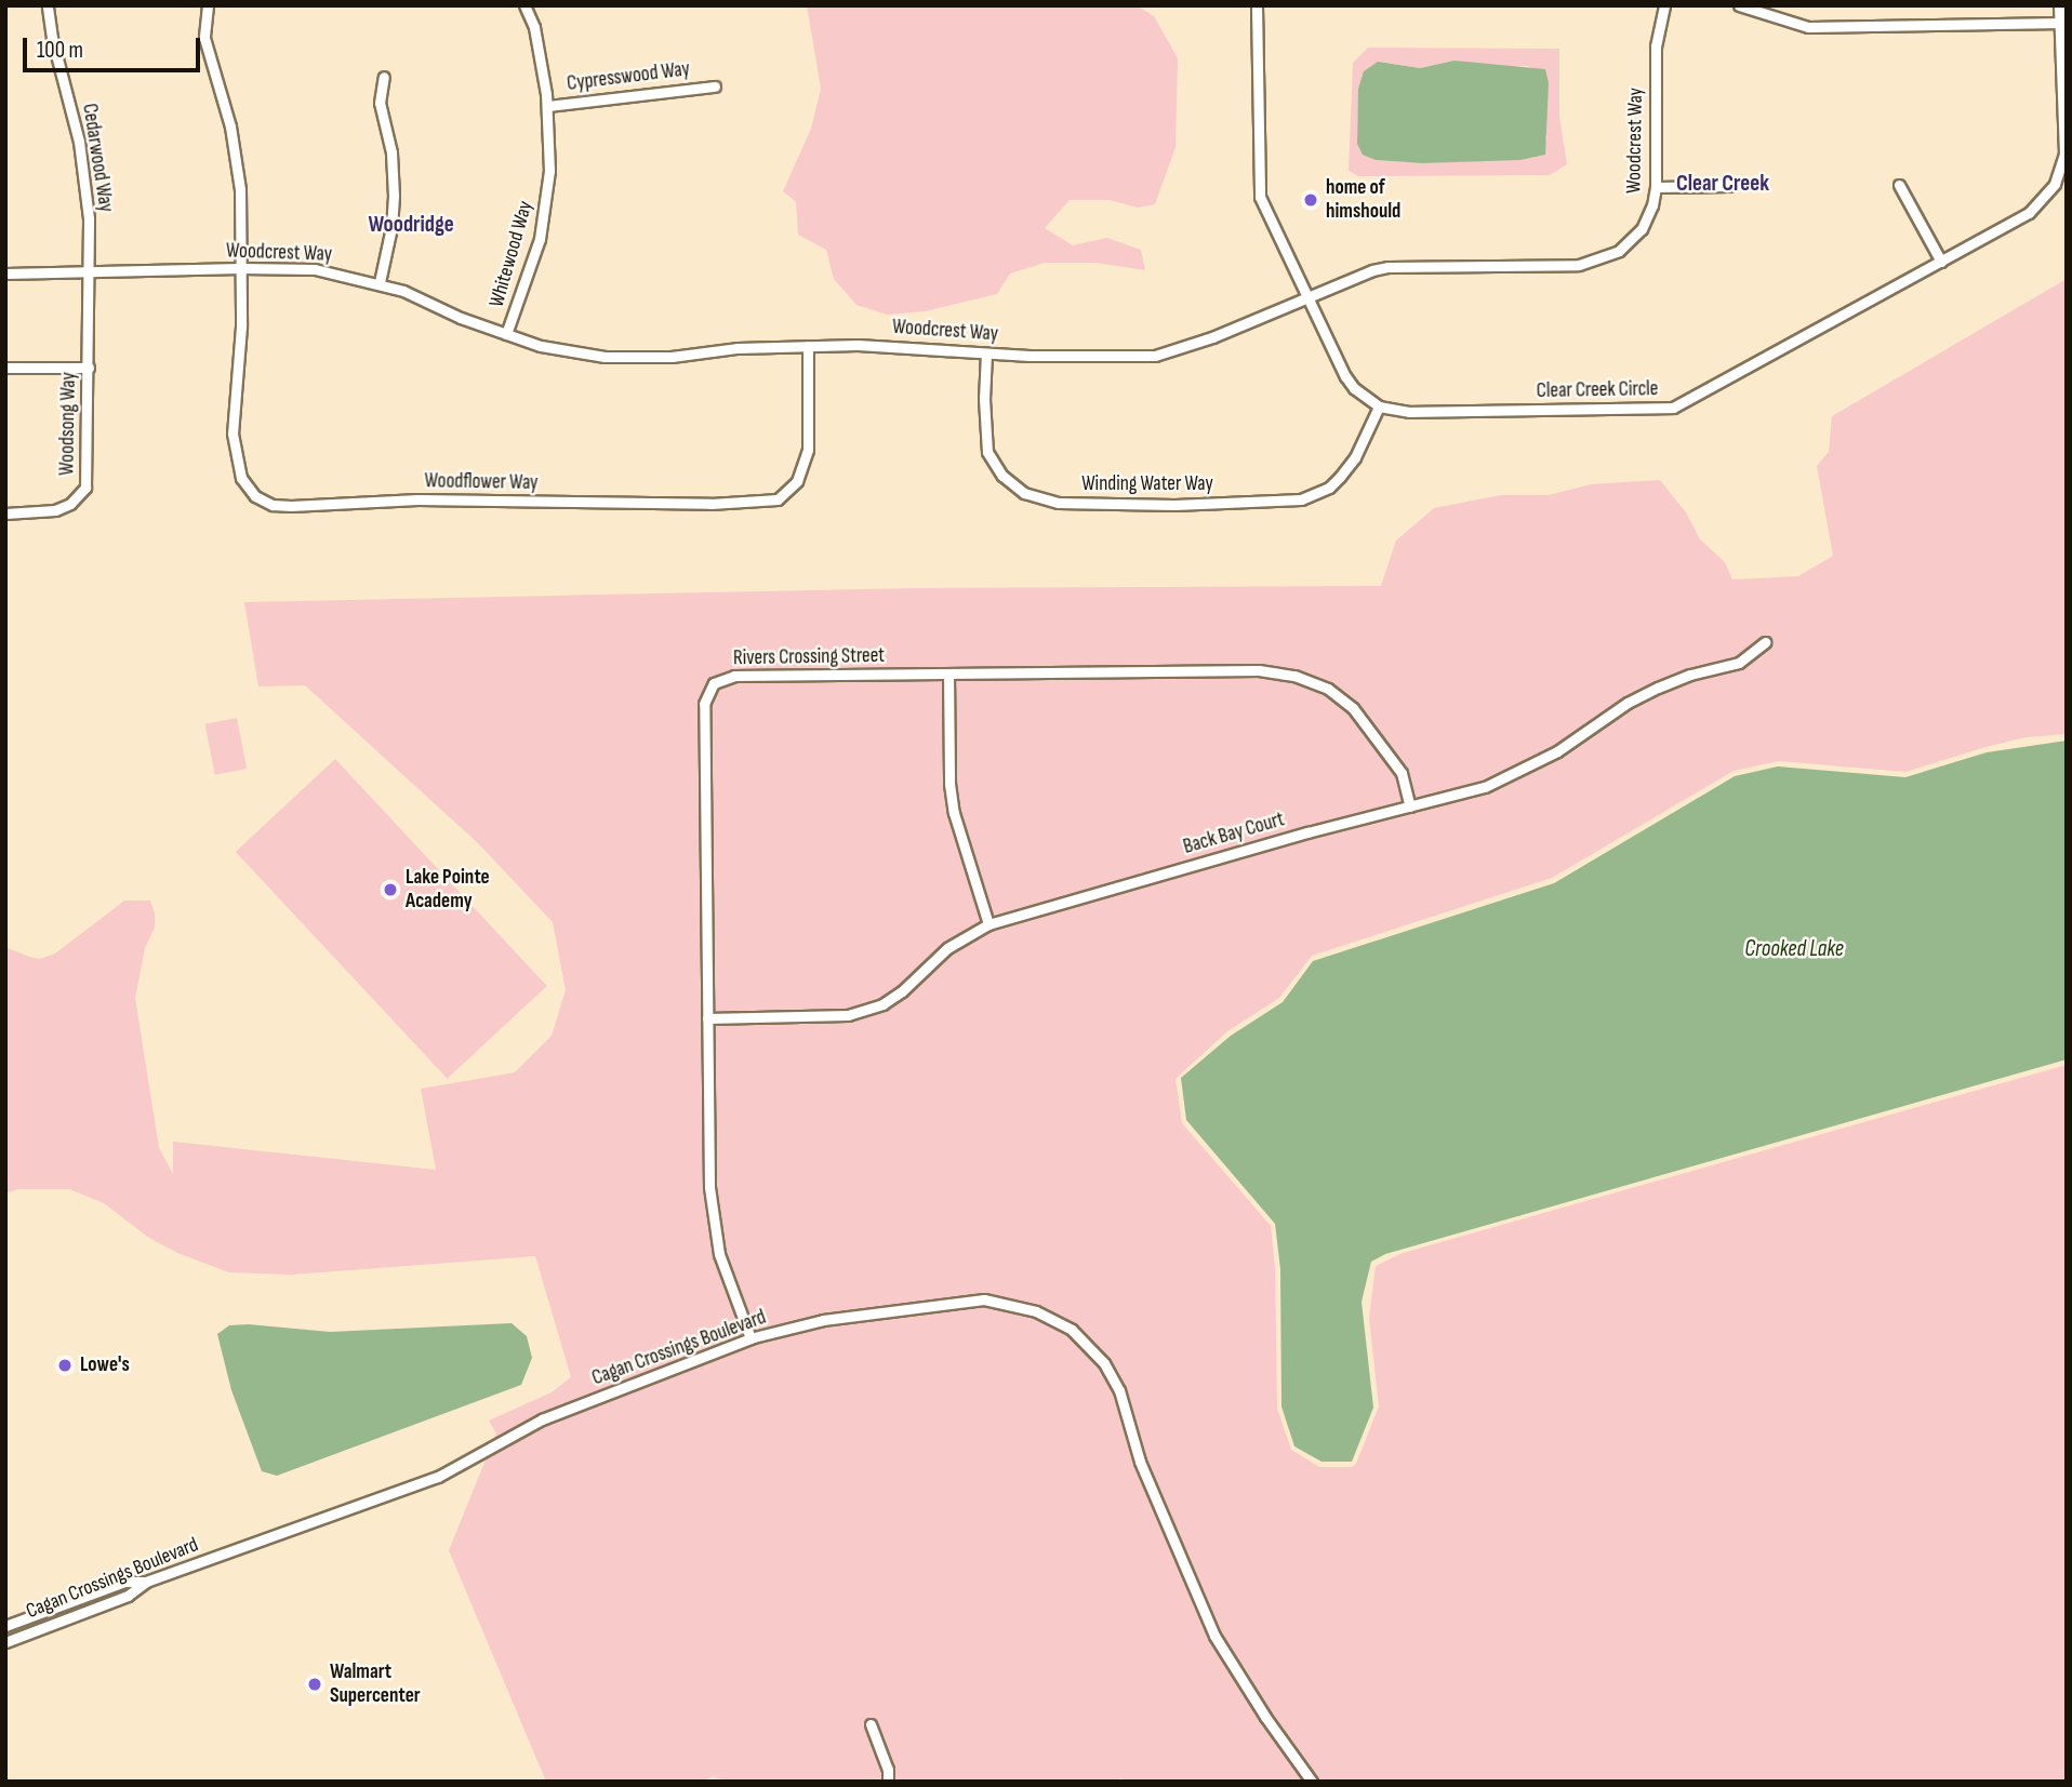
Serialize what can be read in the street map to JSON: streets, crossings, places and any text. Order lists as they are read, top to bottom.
{
  "streets": {
    "street": [
      "Cypresswood Way",
      "Woodcrest Way",
      "Cedarwood Way",
      "Whitewood Way",
      "Clear Creek Circle",
      "Woodsong Way",
      "Woodflower Way",
      "Winding Water Way",
      "Rivers Crossing Street",
      "Back Bay Court",
      "Cagan Crossings Boulevard"
    ]
  },
  "crossings": [
    ["Cypresswood Way", "Whitewood Way"],
    ["Woodcrest Way", "Cedarwood Way"],
    ["Woodcrest Way", "Whitewood Way"],
    ["Woodcrest Way", "Woodsong Way"],
    ["Woodcrest Way", "Woodflower Way"],
    ["Woodcrest Way", "Winding Water Way"],
    ["Cedarwood Way", "Woodsong Way"],
    ["Clear Creek Circle", "Winding Water Way"],
    ["Rivers Crossing Street", "Back Bay Court"],
    ["Rivers Crossing Street", "Cagan Crossings Boulevard"]
  ],
  "districts": ["Clear Creek", "Woodridge"],
  "water": ["Crooked Lake"],
  "places": [
    "home of himshould",
    "Lake Pointe Academy",
    "Lowe's",
    "Walmart Supercenter"
  ],
  "scale_bar": "100 m"
}
